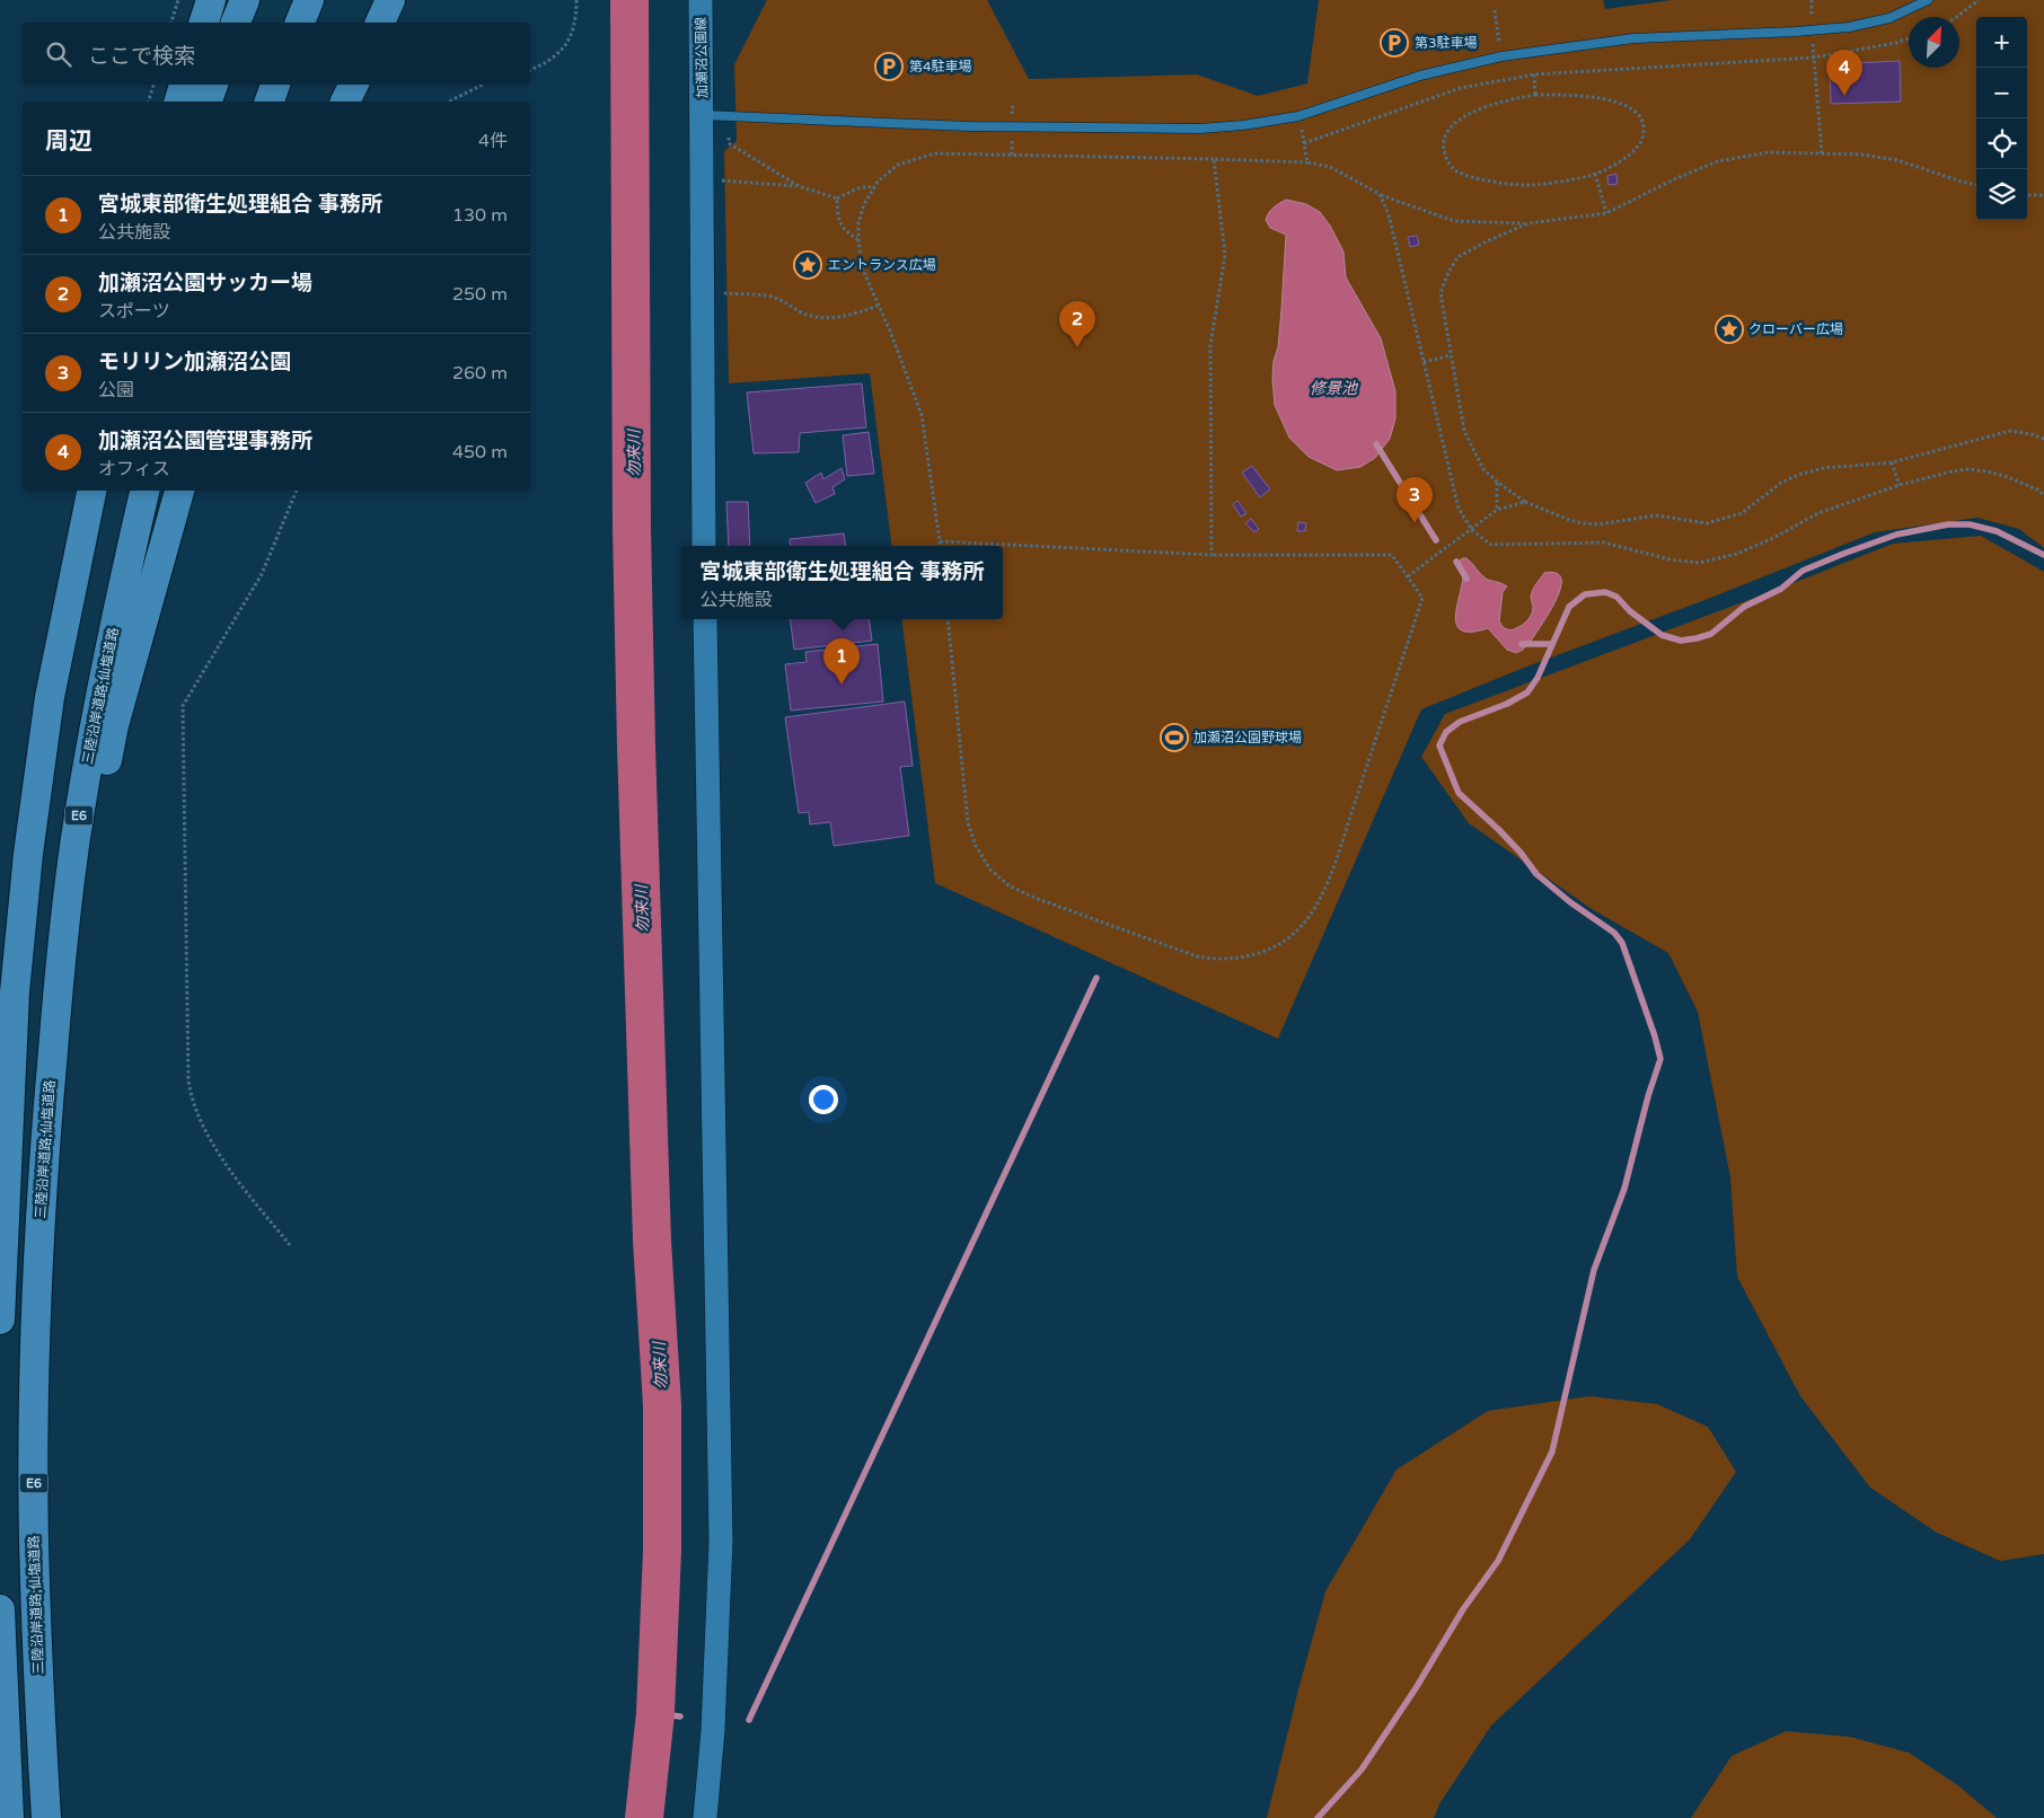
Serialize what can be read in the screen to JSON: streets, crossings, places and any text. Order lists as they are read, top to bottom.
{
  "streets": {
    "highway": ["三陸沿岸道路;仙塩道路", "E6"],
    "street": ["加瀬沼公園線"]
  },
  "water": ["修景池", "勿来川"],
  "places": {
    "parking": ["第3駐車場", "第4駐車場"],
    "place": ["エントランス広場", "クローバー広場"],
    "sports": ["加瀬沼公園野球場"]
  },
  "north": "top right",
  "page": {
    "map_buttons": ["+", "−"],
    "search": "ここで検索",
    "pins": [
      "4",
      "2",
      "3",
      "1"
    ],
    "heading": ["周辺", "4件"],
    "list": [
      {
        "mark": "1",
        "name": "宮城東部衛生処理組合 事務所",
        "note": "公共施設",
        "value": "130 m"
      },
      {
        "mark": "2",
        "name": "加瀬沼公園サッカー場",
        "note": "スポーツ",
        "value": "250 m"
      },
      {
        "mark": "3",
        "name": "モリリン加瀬沼公園",
        "note": "公園",
        "value": "260 m"
      },
      {
        "mark": "4",
        "name": "加瀬沼公園管理事務所",
        "note": "オフィス",
        "value": "450 m"
      }
    ],
    "popup": ["宮城東部衛生処理組合 事務所", "公共施設"]
  }
}
